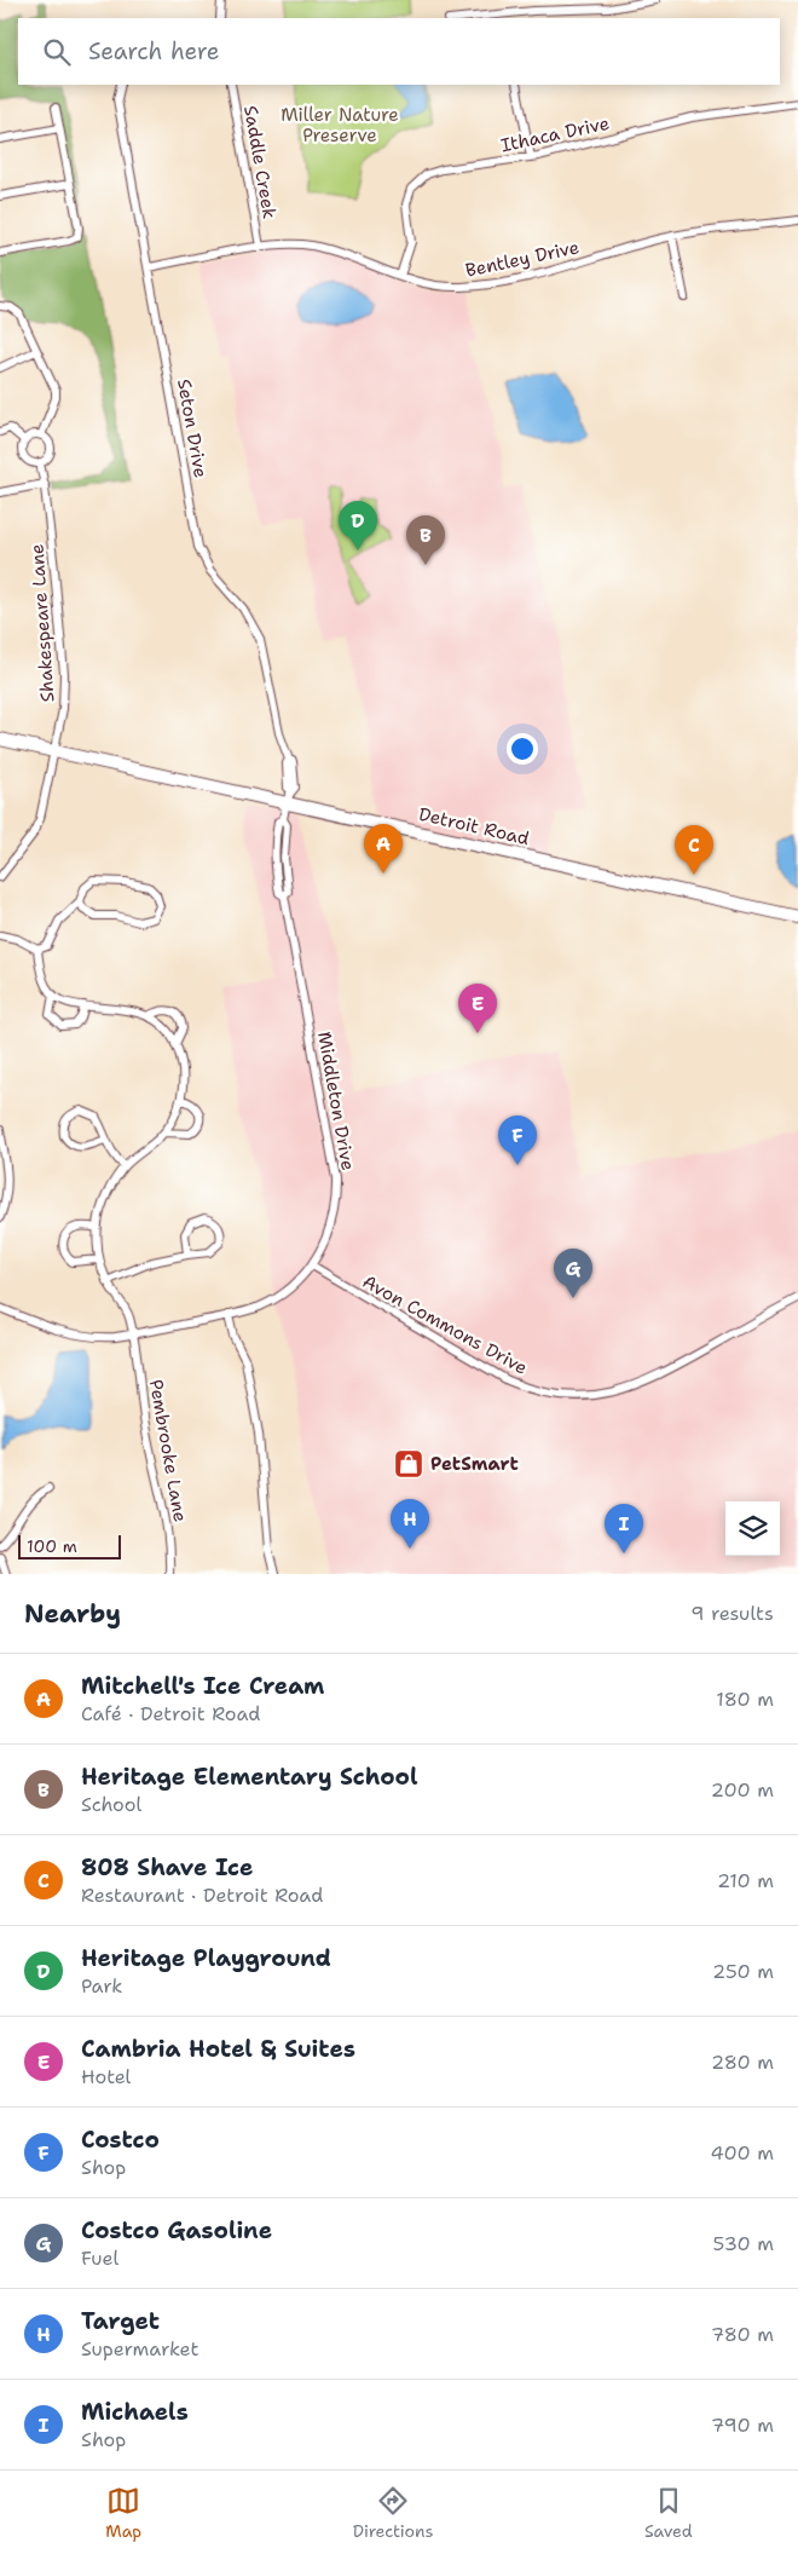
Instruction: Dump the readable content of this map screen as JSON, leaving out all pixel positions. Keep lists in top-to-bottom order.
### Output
{
  "streets": {
    "main road": ["Detroit Road"],
    "street": [
      "Ithaca Drive",
      "Saddle Creek",
      "Bentley Drive",
      "Seton Drive",
      "Shakespeare Lane",
      "Middleton Drive",
      "Avon Commons Drive",
      "Pembrooke Lane"
    ]
  },
  "crossings": [
    ["Ithaca Drive", "Bentley Drive"],
    ["Saddle Creek", "Bentley Drive"],
    ["Bentley Drive", "Seton Drive"],
    ["Seton Drive", "Detroit Road"],
    ["Seton Drive", "Middleton Drive"],
    ["Shakespeare Lane", "Detroit Road"],
    ["Detroit Road", "Middleton Drive"],
    ["Middleton Drive", "Avon Commons Drive"],
    ["Middleton Drive", "Pembrooke Lane"]
  ],
  "parks": ["Miller Nature Preserve"],
  "places": {
    "shop": ["PetSmart"]
  },
  "scale_bar": "100 m",
  "page": {
    "search": "Search here",
    "pins": [
      "D",
      "B",
      "A",
      "C",
      "E",
      "F",
      "G",
      "H",
      "I"
    ],
    "scale": "100 m",
    "heading": ["Nearby", "9 results"],
    "list": [
      {
        "mark": "A",
        "name": "Mitchell's Ice Cream",
        "note": "Café · Detroit Road",
        "value": "180 m"
      },
      {
        "mark": "B",
        "name": "Heritage Elementary School",
        "note": "School",
        "value": "200 m"
      },
      {
        "mark": "C",
        "name": "808 Shave Ice",
        "note": "Restaurant · Detroit Road",
        "value": "210 m"
      },
      {
        "mark": "D",
        "name": "Heritage Playground",
        "note": "Park",
        "value": "250 m"
      },
      {
        "mark": "E",
        "name": "Cambria Hotel & Suites",
        "note": "Hotel",
        "value": "280 m"
      },
      {
        "mark": "F",
        "name": "Costco",
        "note": "Shop",
        "value": "400 m"
      },
      {
        "mark": "G",
        "name": "Costco Gasoline",
        "note": "Fuel",
        "value": "530 m"
      },
      {
        "mark": "H",
        "name": "Target",
        "note": "Supermarket",
        "value": "780 m"
      },
      {
        "mark": "I",
        "name": "Michaels",
        "note": "Shop",
        "value": "790 m"
      }
    ],
    "nav": ["Map", "Directions", "Saved"]
  }
}
